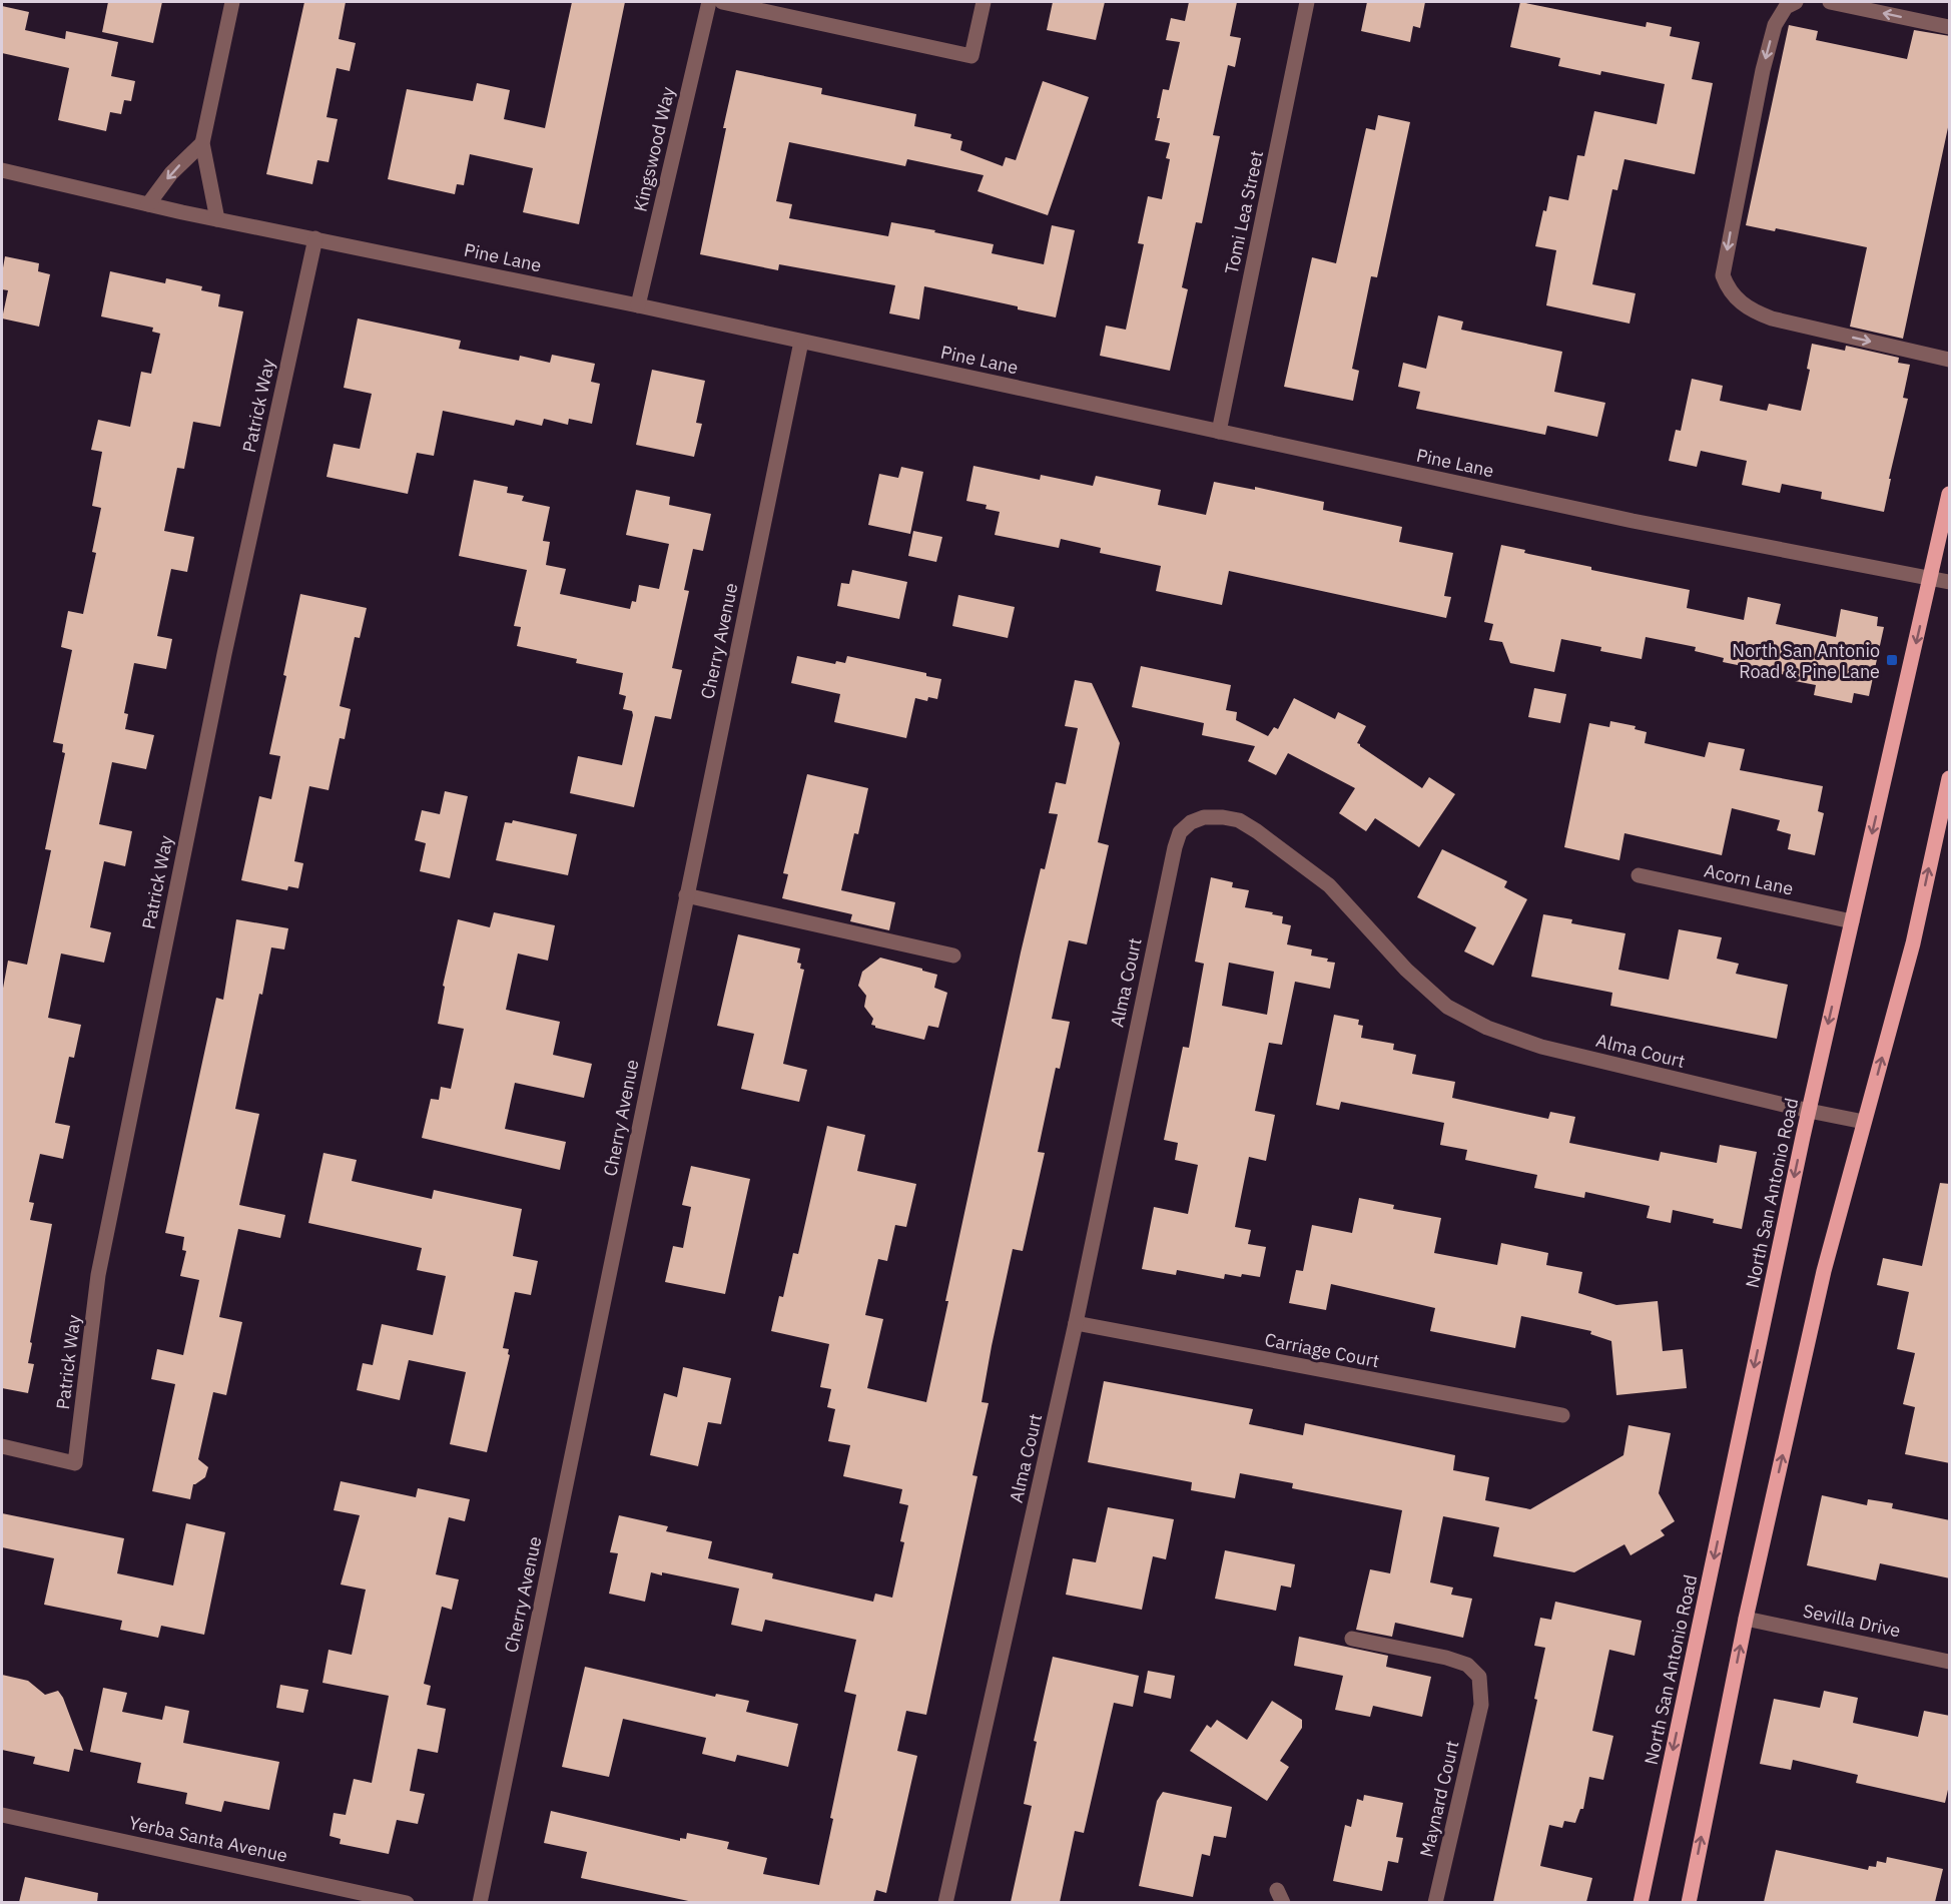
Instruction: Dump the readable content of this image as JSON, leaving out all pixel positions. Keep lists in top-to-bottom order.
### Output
{
  "streets": {
    "main road": ["North San Antonio Road"],
    "street": [
      "Kingswood Way",
      "Tomi Lea Street",
      "Pine Lane",
      "Patrick Way",
      "Cherry Avenue",
      "Acorn Lane",
      "Alma Court",
      "Carriage Court",
      "Sevilla Drive",
      "Maynard Court",
      "Yerba Santa Avenue"
    ]
  },
  "crossings": [
    ["Kingswood Way", "Pine Lane"],
    ["Tomi Lea Street", "Pine Lane"],
    ["Pine Lane", "Patrick Way"],
    ["Pine Lane", "Cherry Avenue"],
    ["Pine Lane", "North San Antonio Road"],
    ["Acorn Lane", "North San Antonio Road"],
    ["Alma Court", "North San Antonio Road"],
    ["Alma Court", "Carriage Court"]
  ],
  "places": {
    "transit": ["North San Antonio Road & Pine Lane"]
  }
}
